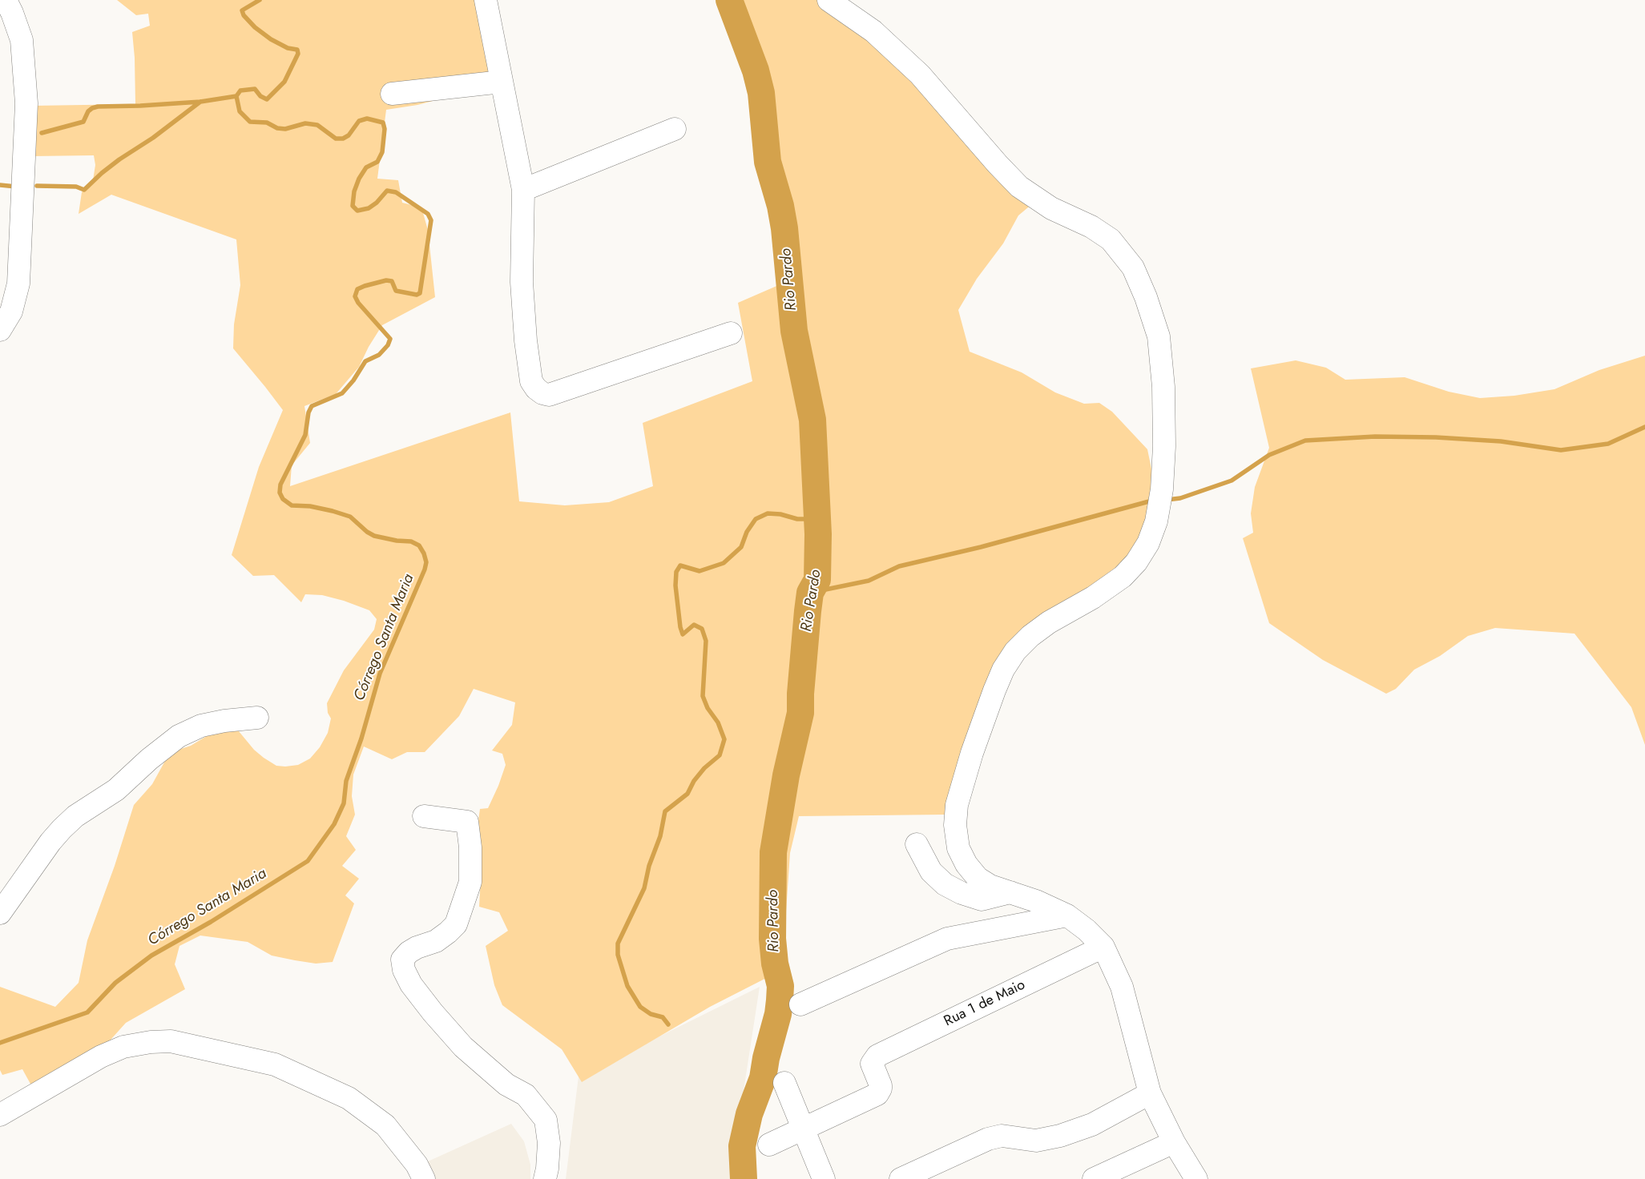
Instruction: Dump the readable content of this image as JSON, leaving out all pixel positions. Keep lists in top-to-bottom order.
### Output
{
  "streets": {
    "street": ["Rua 1 de Maio"]
  },
  "water": ["Rio Pardo", "Córrego Santa Maria"]
}
